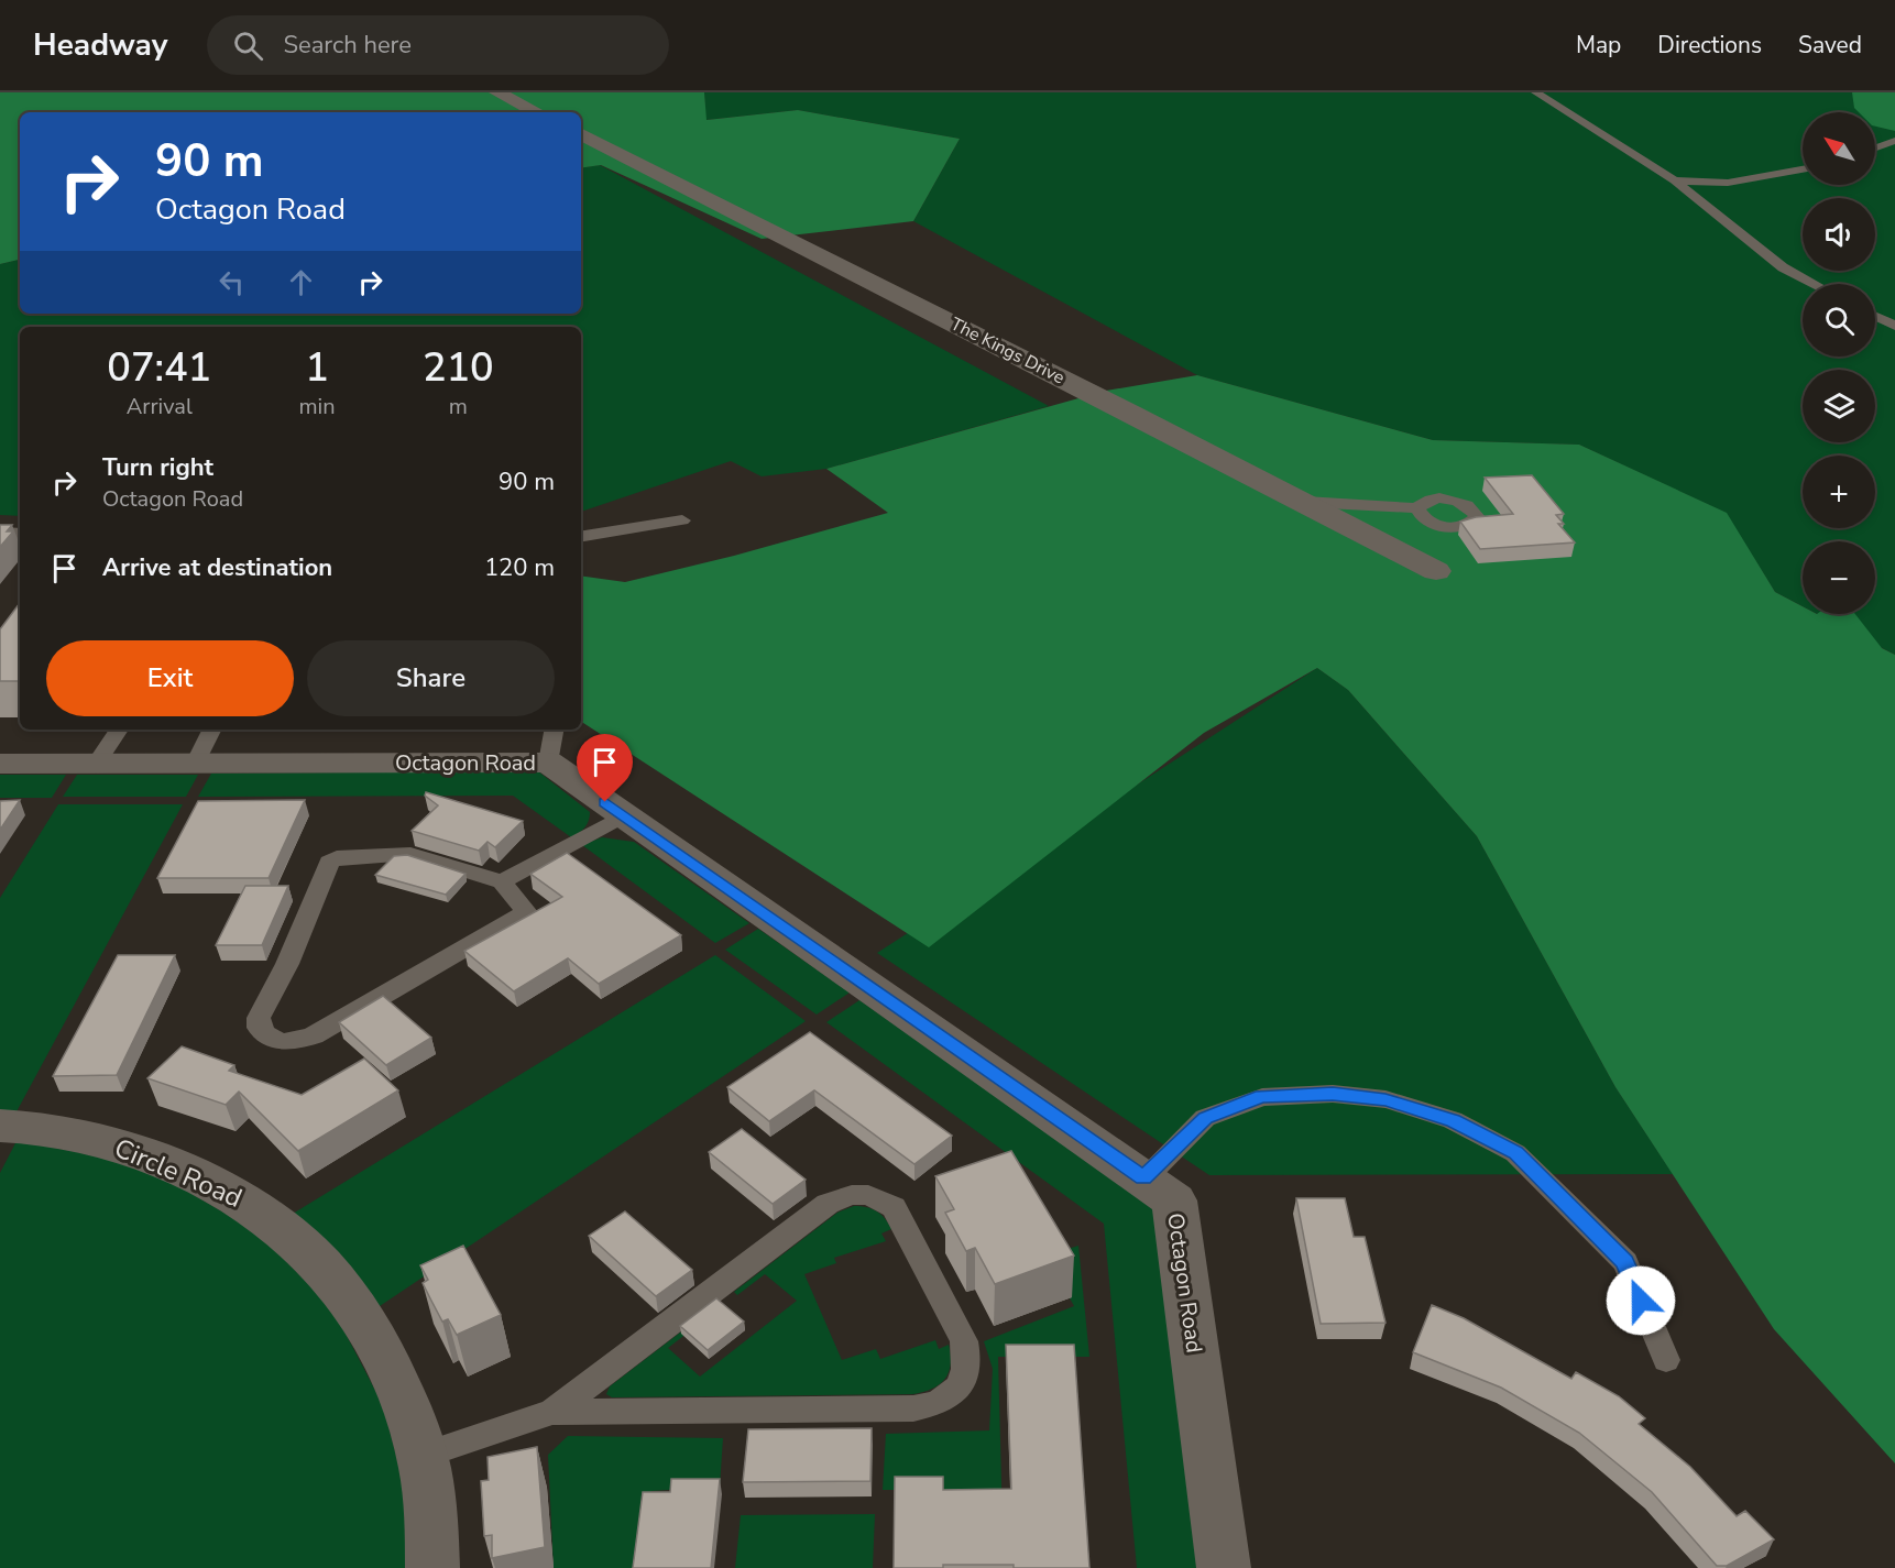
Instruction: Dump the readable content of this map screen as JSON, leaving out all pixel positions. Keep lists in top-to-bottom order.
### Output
{
  "streets": {
    "street": ["The Kings Drive", "Octagon Road", "Circle Road"]
  },
  "north": "top left",
  "page": {
    "header": "Headway",
    "search": "Search here",
    "nav": ["Map", "Directions", "Saved"],
    "map_buttons": ["+", "−"],
    "turn": ["90 m", "Octagon Road"],
    "eta": [
      "07:41",
      "Arrival",
      "1",
      "min",
      "210",
      "m"
    ],
    "list": [
      {
        "name": "Turn right",
        "note": "Octagon Road",
        "value": "90 m"
      },
      {
        "name": "Arrive at destination",
        "value": "120 m"
      }
    ],
    "buttons": ["Exit", "Share"]
  }
}
